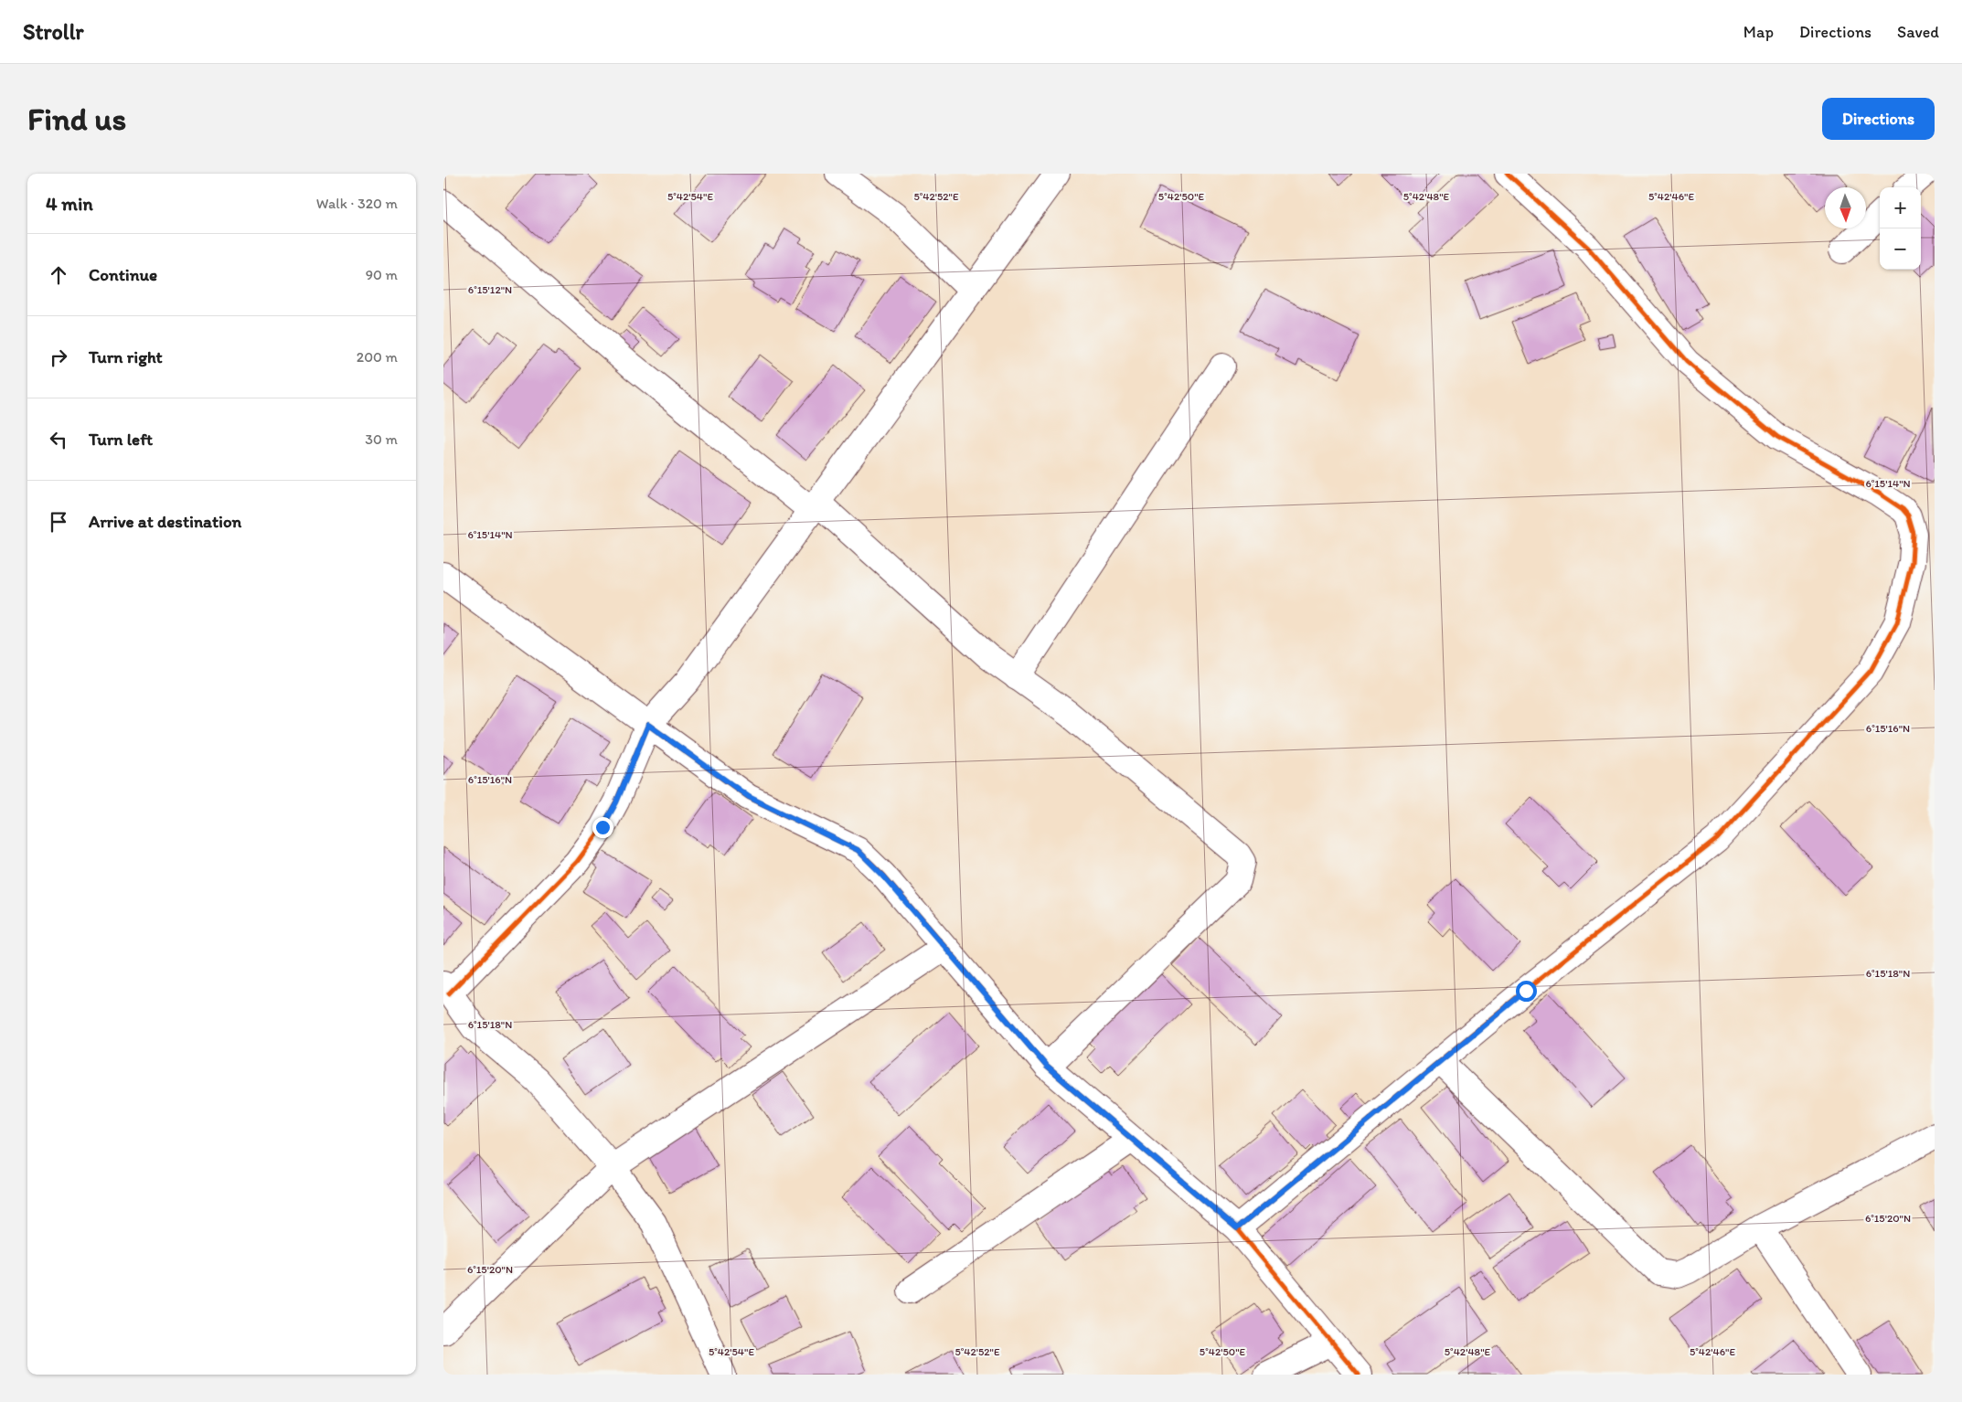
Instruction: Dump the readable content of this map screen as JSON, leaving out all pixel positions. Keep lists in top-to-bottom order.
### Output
{
  "north": "bottom",
  "page": {
    "header": "Strollr",
    "nav": ["Map", "Directions", "Saved"],
    "buttons": "Directions",
    "title": "Find us",
    "heading": ["4 min", "Walk · 320 m"],
    "map_buttons": ["+", "−"],
    "list": [
      ["Continue", "90 m"],
      ["Turn right", "200 m"],
      ["Turn left", "30 m"],
      "Arrive at destination"
    ]
  },
  "coordinates": [
    "5°42'54\"E",
    "5°42'52\"E",
    "5°42'50\"E",
    "5°42'48\"E",
    "5°42'46\"E",
    "6°15'12\"N",
    "6°15'14\"N",
    "6°15'16\"N",
    "6°15'18\"N",
    "6°15'20\"N"
  ]
}
